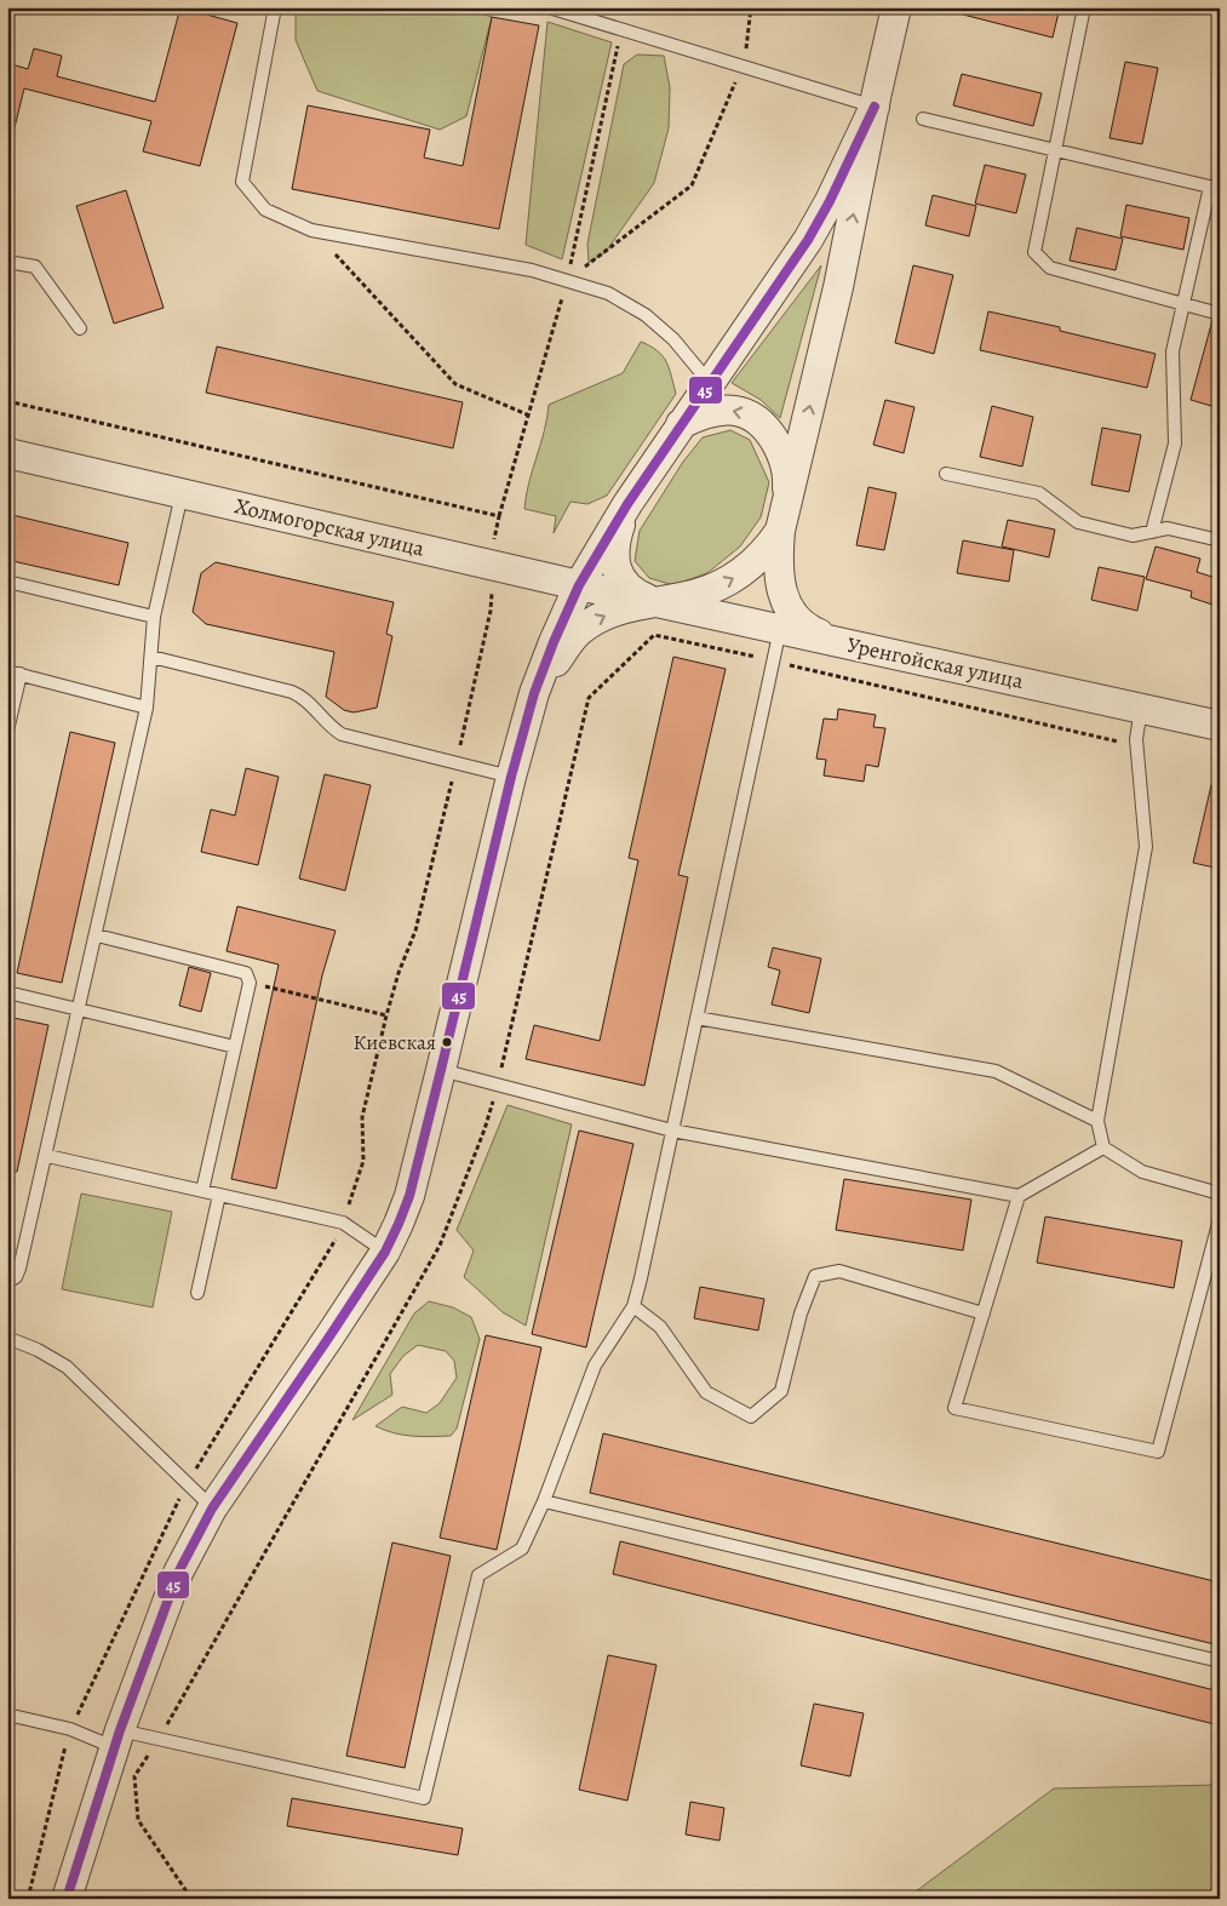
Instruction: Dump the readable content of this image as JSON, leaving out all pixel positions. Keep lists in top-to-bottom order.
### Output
{
  "streets": {
    "street": ["Холмогорская улица", "Уренгойская улица"]
  },
  "crossings": [
    ["Холмогорская улица", "Уренгойская улица"]
  ],
  "places": ["Киевская"],
  "lines": ["transit line 45"]
}
